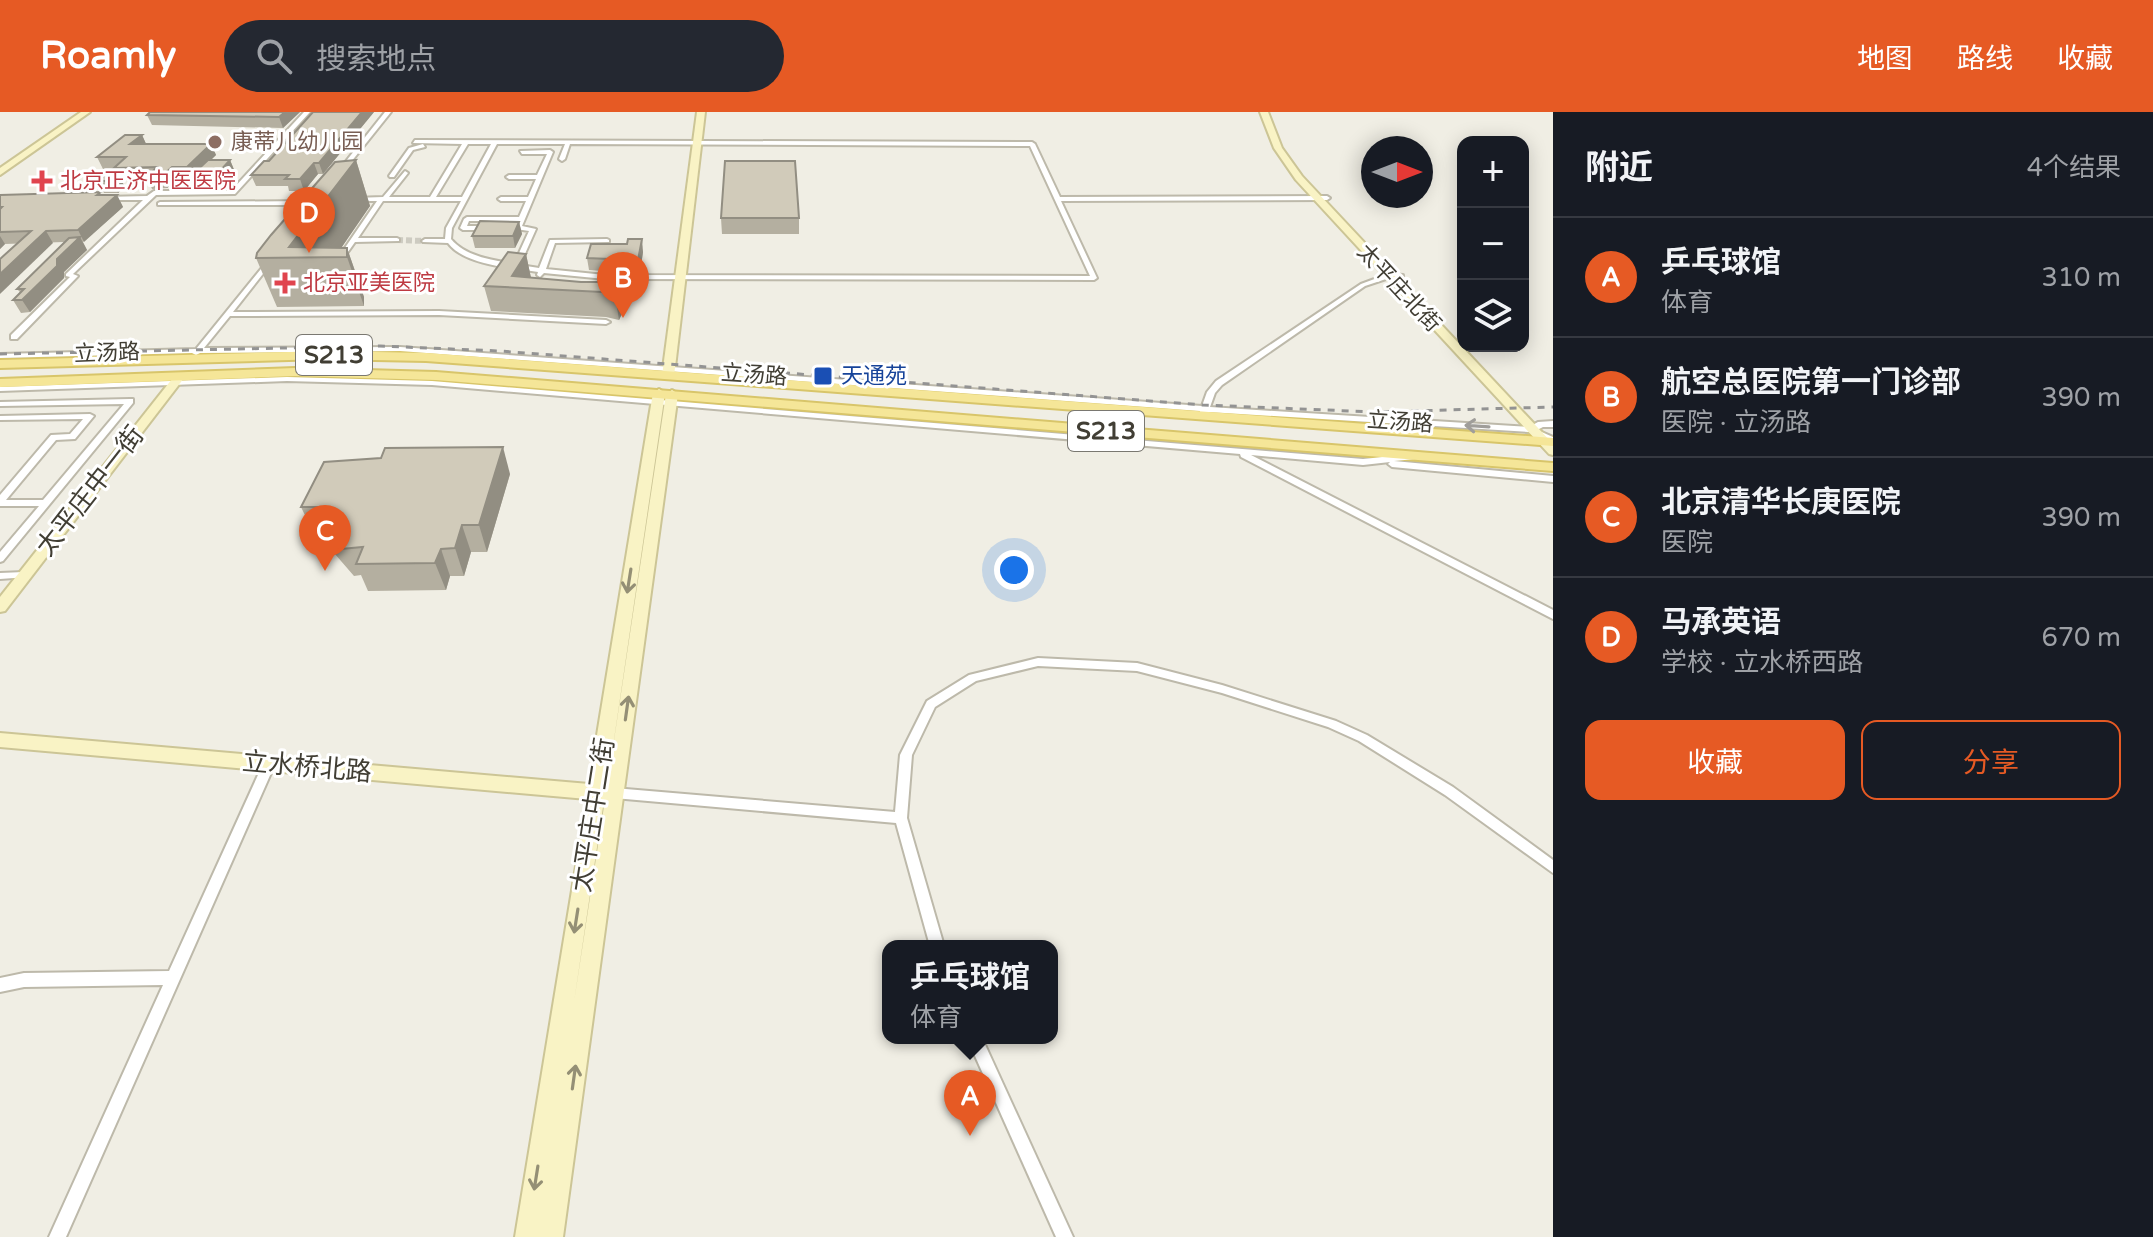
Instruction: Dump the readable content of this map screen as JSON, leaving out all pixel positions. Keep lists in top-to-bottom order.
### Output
{
  "streets": {
    "main road": [
      "太平庄北街",
      "立汤路",
      "S213",
      "太平庄中一街",
      "立水桥北路",
      "太平庄中二街"
    ]
  },
  "crossings": [
    ["太平庄北街", "立汤路"],
    ["立汤路", "太平庄中一街"],
    ["立汤路", "太平庄中二街"],
    ["立水桥北路", "太平庄中二街"]
  ],
  "places": {
    "other": ["康蒂儿幼儿园"],
    "health": ["北京正济中医医院", "北京亚美医院"],
    "transit": ["天通苑"]
  },
  "north": "right",
  "page": {
    "header": "Roamly",
    "search": "搜索地点",
    "nav": ["地图", "路线", "收藏"],
    "heading": ["附近", "4个结果"],
    "map_buttons": ["+", "−"],
    "pins": [
      "D",
      "B",
      "C",
      "A"
    ],
    "list": [
      {
        "mark": "A",
        "name": "乒乓球馆",
        "note": "体育",
        "value": "310 m"
      },
      {
        "mark": "B",
        "name": "航空总医院第一门诊部",
        "note": "医院 · 立汤路",
        "value": "390 m"
      },
      {
        "mark": "C",
        "name": "北京清华长庚医院",
        "note": "医院",
        "value": "390 m"
      },
      {
        "mark": "D",
        "name": "马承英语",
        "note": "学校 · 立水桥西路",
        "value": "670 m"
      }
    ],
    "buttons": ["收藏", "分享"],
    "popup": ["乒乓球馆", "体育"]
  }
}
